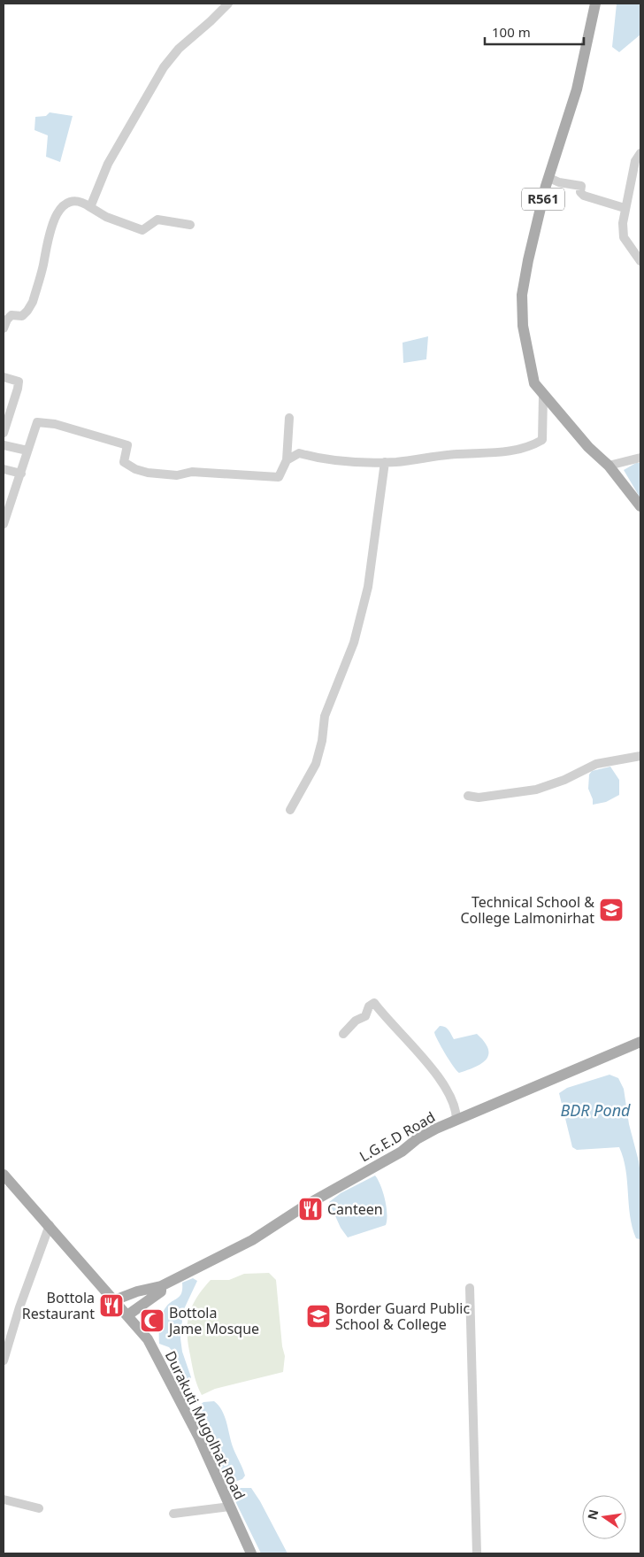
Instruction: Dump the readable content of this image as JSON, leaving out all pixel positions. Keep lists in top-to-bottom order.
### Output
{
  "streets": {
    "main road": ["R561", "L.G.E.D Road", "Durakuti Mugolhat Road"]
  },
  "water": ["BDR Pond"],
  "places": {
    "school or university": ["Technical School & College Lalmonirhat", "Border Guard Public School & College"],
    "restaurant": ["Canteen", "Bottola Restaurant"],
    "mosque": ["Bottola Jame Mosque"]
  },
  "scale_bar": "100 m",
  "north": "left"
}
